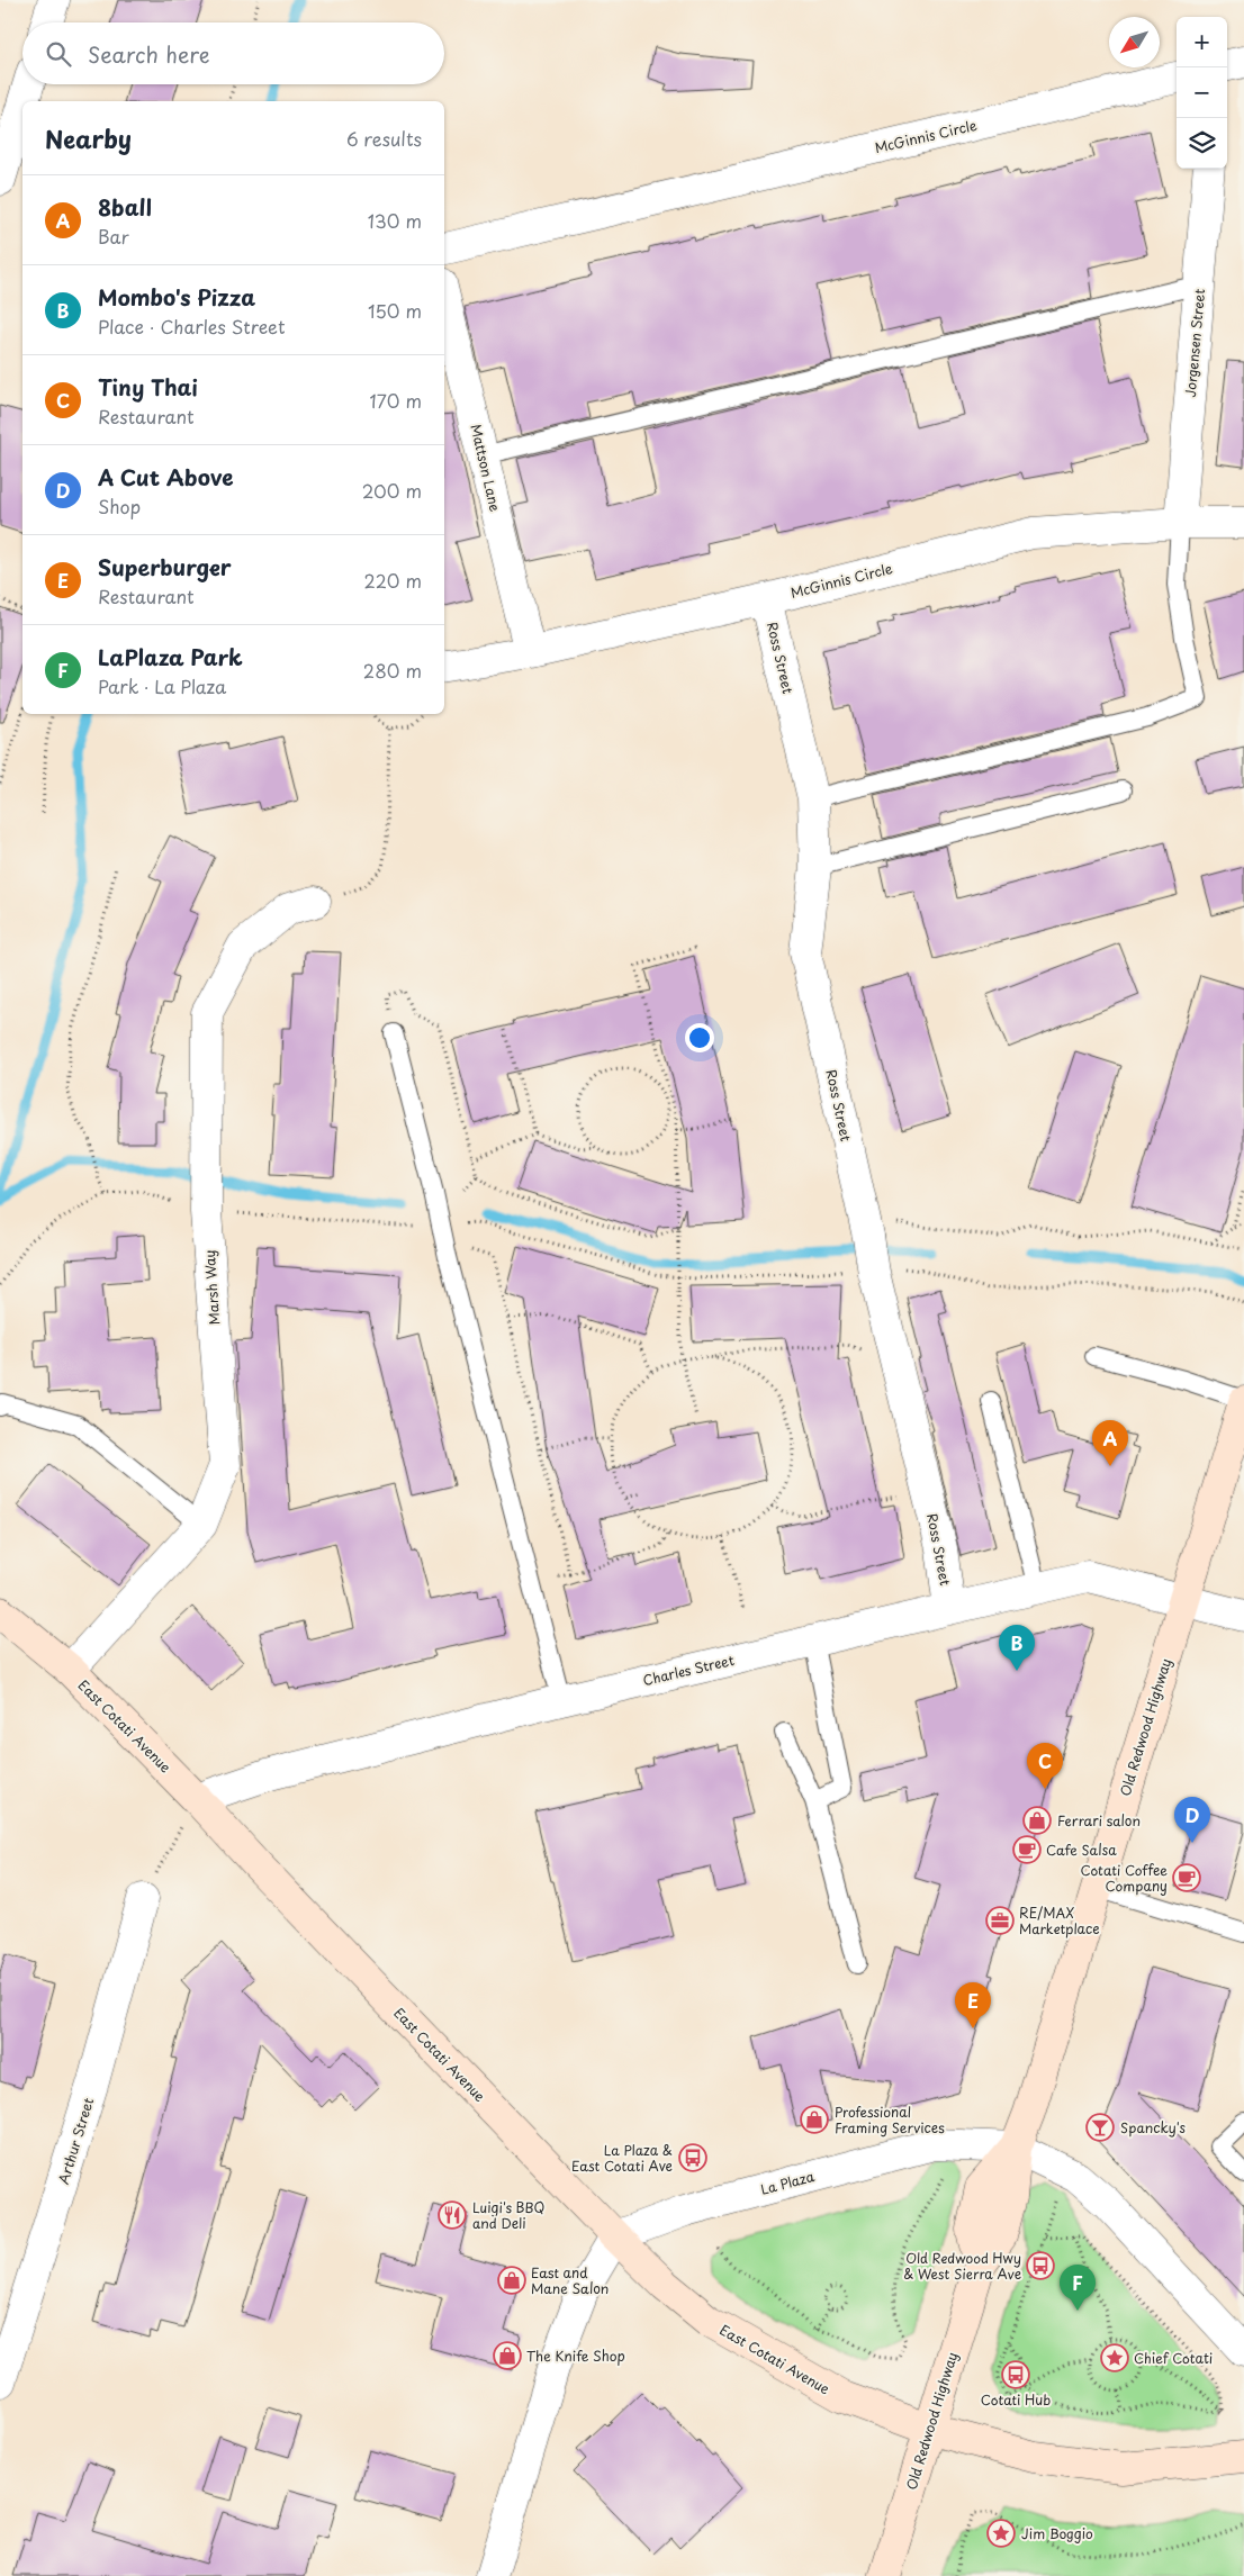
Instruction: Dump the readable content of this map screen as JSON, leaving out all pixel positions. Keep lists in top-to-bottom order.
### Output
{
  "streets": {
    "main road": ["East Cotati Avenue", "Old Redwood Highway"],
    "street": [
      "McGinnis Circle",
      "Jorgensen Street",
      "Mattson Lane",
      "Ross Street",
      "Marsh Way",
      "Charles Street",
      "Arthur Street",
      "La Plaza"
    ]
  },
  "crossings": [
    ["McGinnis Circle", "Jorgensen Street"],
    ["McGinnis Circle", "Mattson Lane"],
    ["McGinnis Circle", "Ross Street"],
    ["Ross Street", "Charles Street"],
    ["Marsh Way", "East Cotati Avenue"],
    ["Charles Street", "East Cotati Avenue"],
    ["Charles Street", "Old Redwood Highway"],
    ["East Cotati Avenue", "Old Redwood Highway"],
    ["East Cotati Avenue", "La Plaza"],
    ["Old Redwood Highway", "La Plaza"]
  ],
  "places": {
    "shop": [
      "Ferrari salon",
      "Professional Framing Services",
      "East and Mane Salon",
      "The Knife Shop"
    ],
    "cafe": ["Cafe Salsa", "Cotati Coffee Company"],
    "office": ["RE/MAX Marketplace"],
    "bar": ["Spancky's"],
    "bus stop": ["La Plaza & East Cotati Ave", "Old Redwood Hwy & West Sierra Ave", "Cotati Hub"],
    "restaurant": ["Luigi's BBQ and Deli"],
    "place": ["Chief Cotati", "Jim Boggio"]
  },
  "north": "bottom left",
  "page": {
    "map_buttons": ["+", "−"],
    "search": "Search here",
    "heading": ["Nearby", "6 results"],
    "list": [
      {
        "mark": "A",
        "name": "8ball",
        "note": "Bar",
        "value": "130 m"
      },
      {
        "mark": "B",
        "name": "Mombo's Pizza",
        "note": "Place · Charles Street",
        "value": "150 m"
      },
      {
        "mark": "C",
        "name": "Tiny Thai",
        "note": "Restaurant",
        "value": "170 m"
      },
      {
        "mark": "D",
        "name": "A Cut Above",
        "note": "Shop",
        "value": "200 m"
      },
      {
        "mark": "E",
        "name": "Superburger",
        "note": "Restaurant",
        "value": "220 m"
      },
      {
        "mark": "F",
        "name": "LaPlaza Park",
        "note": "Park · La Plaza",
        "value": "280 m"
      }
    ],
    "pins": [
      "A",
      "B",
      "C",
      "D",
      "E",
      "F"
    ]
  }
}
